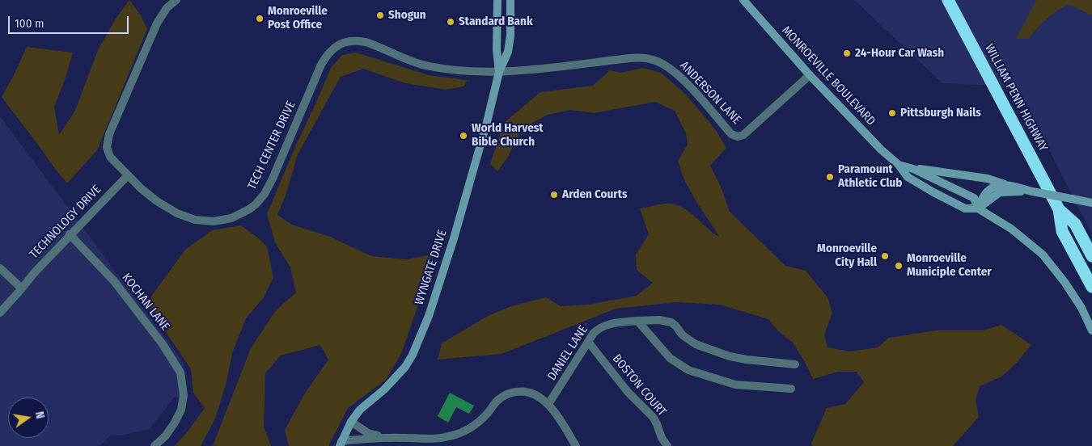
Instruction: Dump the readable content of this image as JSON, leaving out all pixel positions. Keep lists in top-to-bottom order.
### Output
{
  "streets": {
    "highway": ["WILLIAM PENN HIGHWAY"],
    "main road": ["MONROEVILLE BOULEVARD", "WYNGATE DRIVE"],
    "street": [
      "ANDERSON LANE",
      "TECH CENTER DRIVE",
      "TECHNOLOGY DRIVE",
      "KOCHAN LANE",
      "DANIEL LANE",
      "BOSTON COURT"
    ]
  },
  "crossings": [
    ["MONROEVILLE BOULEVARD", "ANDERSON LANE"],
    ["ANDERSON LANE", "TECH CENTER DRIVE"],
    ["ANDERSON LANE", "WYNGATE DRIVE"],
    ["TECH CENTER DRIVE", "TECHNOLOGY DRIVE"],
    ["TECH CENTER DRIVE", "WYNGATE DRIVE"],
    ["TECHNOLOGY DRIVE", "KOCHAN LANE"],
    ["DANIEL LANE", "BOSTON COURT"]
  ],
  "places": [
    "Shogun",
    "Monroeville Post Office",
    "Standard Bank",
    "24-Hour Car Wash",
    "Pittsburgh Nails",
    "World Harvest Bible Church",
    "Paramount Athletic Club",
    "Arden Courts",
    "Monroeville City Hall",
    "Monroeville Municiple Center"
  ],
  "scale_bar": "100 m",
  "north": "right"
}
